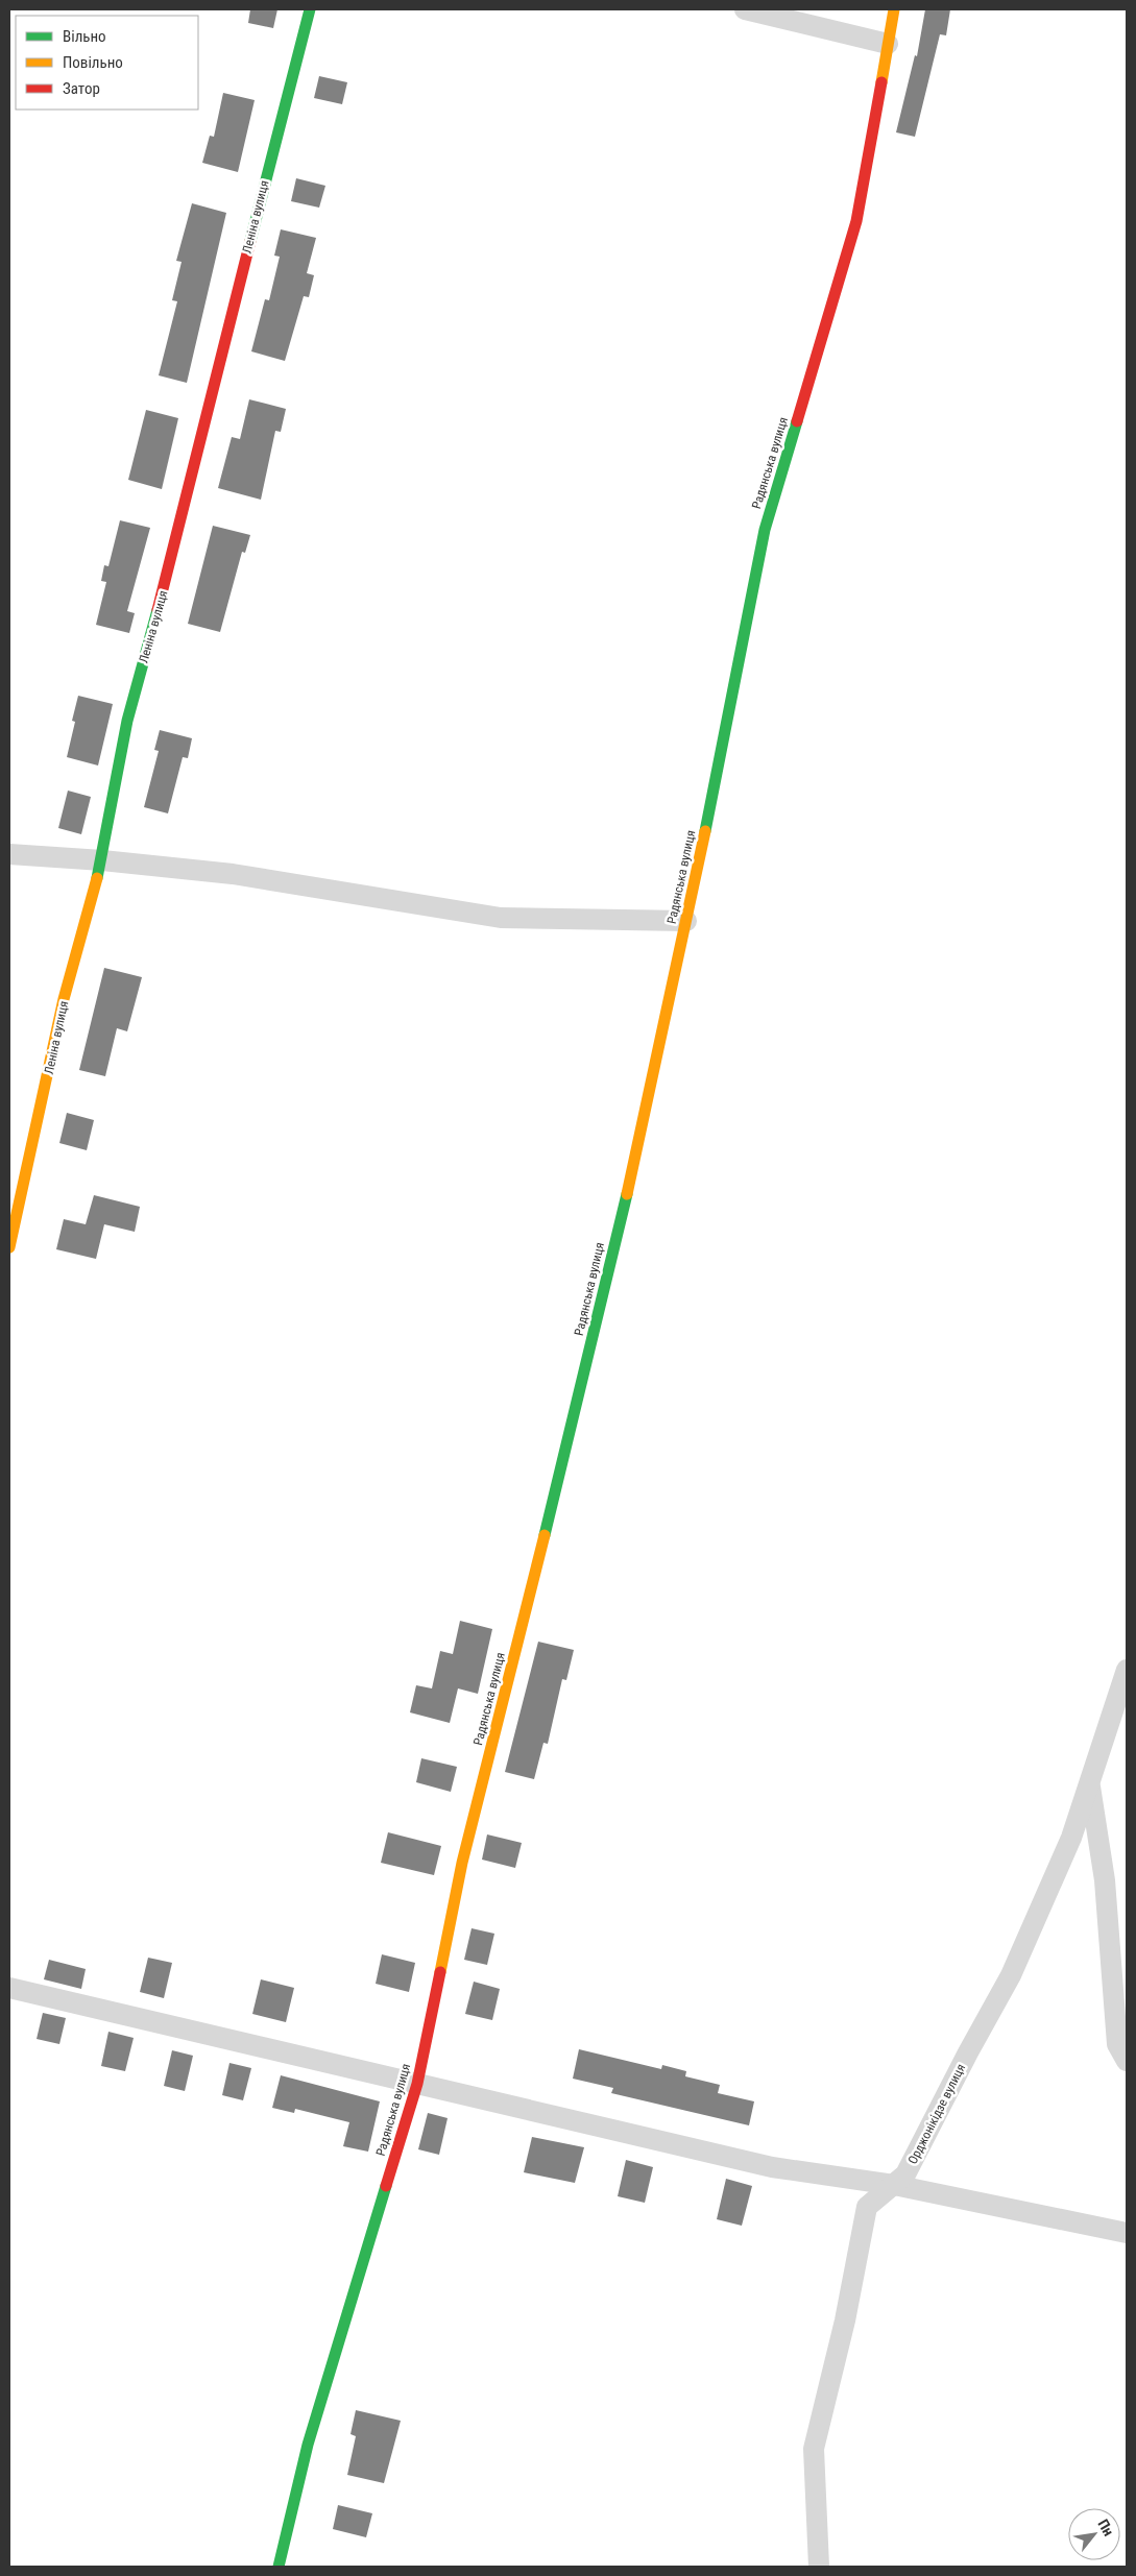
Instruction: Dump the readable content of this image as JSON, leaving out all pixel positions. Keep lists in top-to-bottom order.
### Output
{
  "streets": {
    "street": ["Леніна вулиця", "Радянська вулиця", "Орджонікідзе вулиця"]
  },
  "legend": ["Вільно", "Повільно", "Затор"],
  "north": "top right"
}
